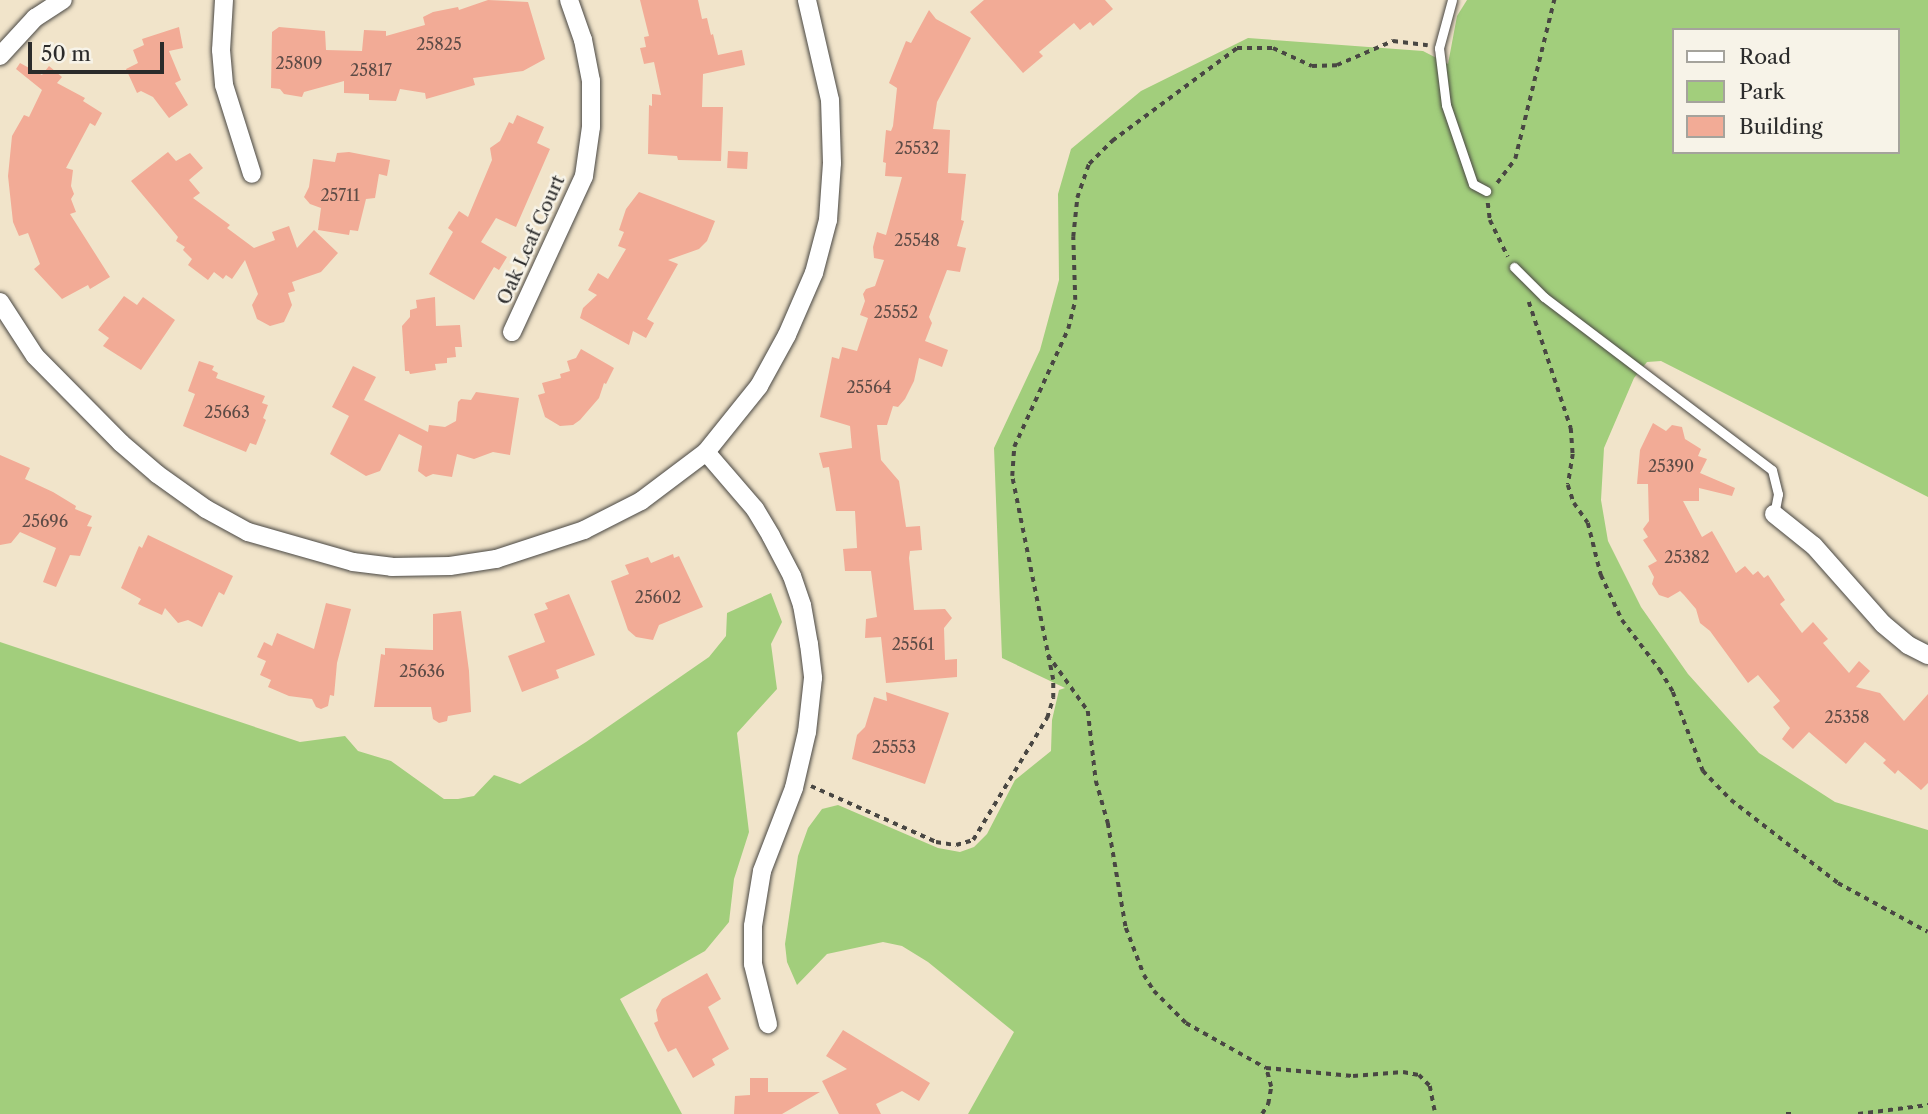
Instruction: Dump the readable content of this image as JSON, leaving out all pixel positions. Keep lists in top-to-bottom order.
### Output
{
  "streets": {
    "street": ["Oak Leaf Court"]
  },
  "house_numbers": [
    "25825",
    "25809",
    "25817",
    "25532",
    "25711",
    "25548",
    "25552",
    "25564",
    "25663",
    "25390",
    "25696",
    "25382",
    "25602",
    "25561",
    "25636",
    "25358",
    "25553"
  ],
  "legend": ["Road", "Park", "Building"],
  "scale_bar": "50 m"
}
